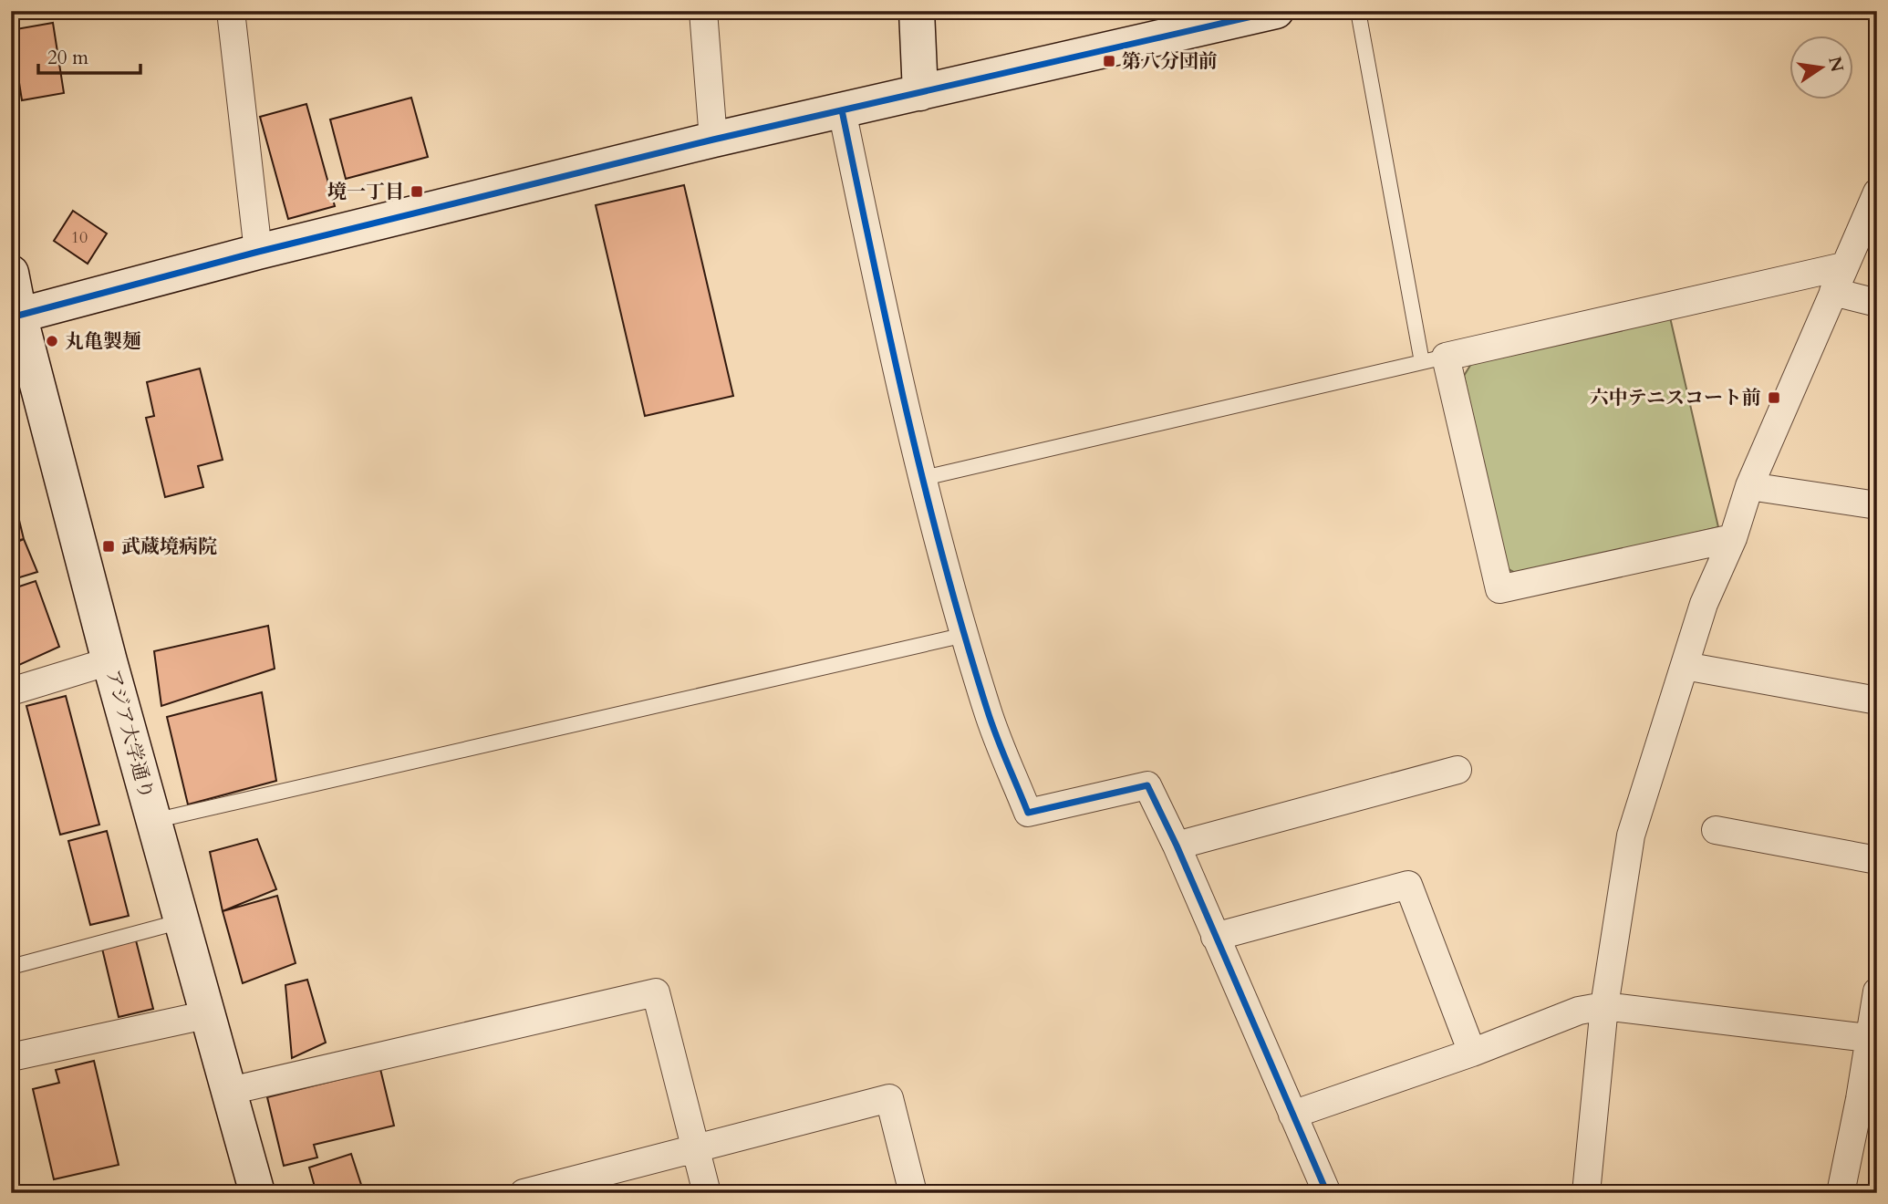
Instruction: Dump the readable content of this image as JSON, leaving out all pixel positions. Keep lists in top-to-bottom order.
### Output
{
  "streets": {
    "street": ["アジア大学通り"]
  },
  "places": {
    "transit": [
      "第八分団前",
      "境一丁目",
      "六中テニスコート前",
      "武蔵境病院"
    ],
    "other": ["丸亀製麺"]
  },
  "house_numbers": ["10"],
  "scale_bar": "20 m",
  "north": "right"
}
